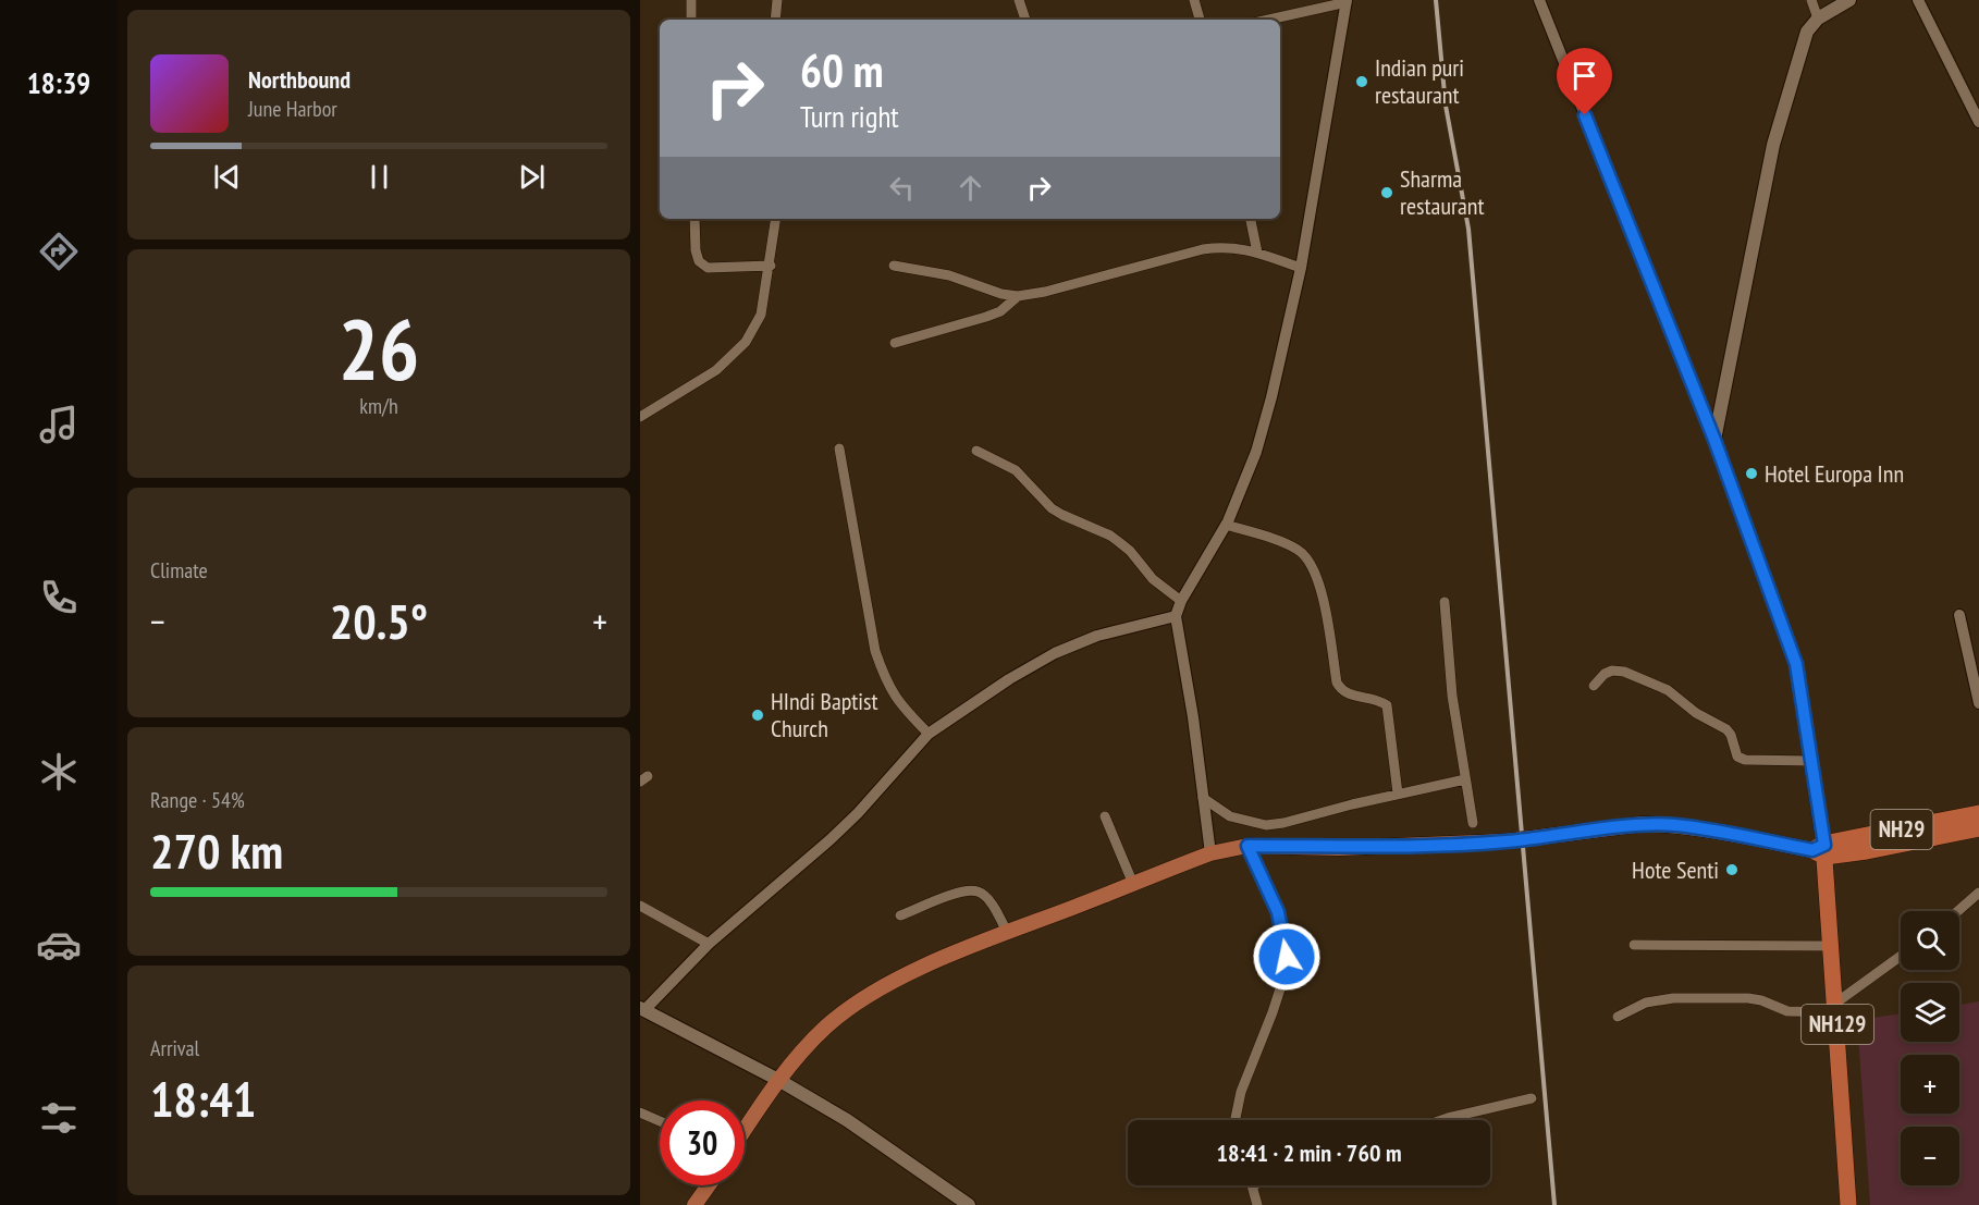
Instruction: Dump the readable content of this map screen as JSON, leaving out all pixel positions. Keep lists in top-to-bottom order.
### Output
{
  "streets": {
    "highway": ["NH29", "NH129"]
  },
  "crossings": [
    ["NH29", "NH129"]
  ],
  "places": [
    "Indian puri restaurant",
    "Sharma restaurant",
    "Hotel Europa Inn",
    "HIndi Baptist Church",
    "Hote Senti"
  ],
  "page": {
    "tabs": "18:39",
    "turn": ["60 m", "Turn right"],
    "song": ["Northbound", "June Harbor"],
    "tile": [
      ["26", "km/h"],
      "Climate",
      ["Range · 54%", "270 km"],
      ["Arrival", "18:41"]
    ],
    "heat": ["−", "20.5°", "+"],
    "map_buttons": ["+", "−"],
    "limit": "30",
    "trip": "18:41 · 2 min · 760 m"
  }
}
